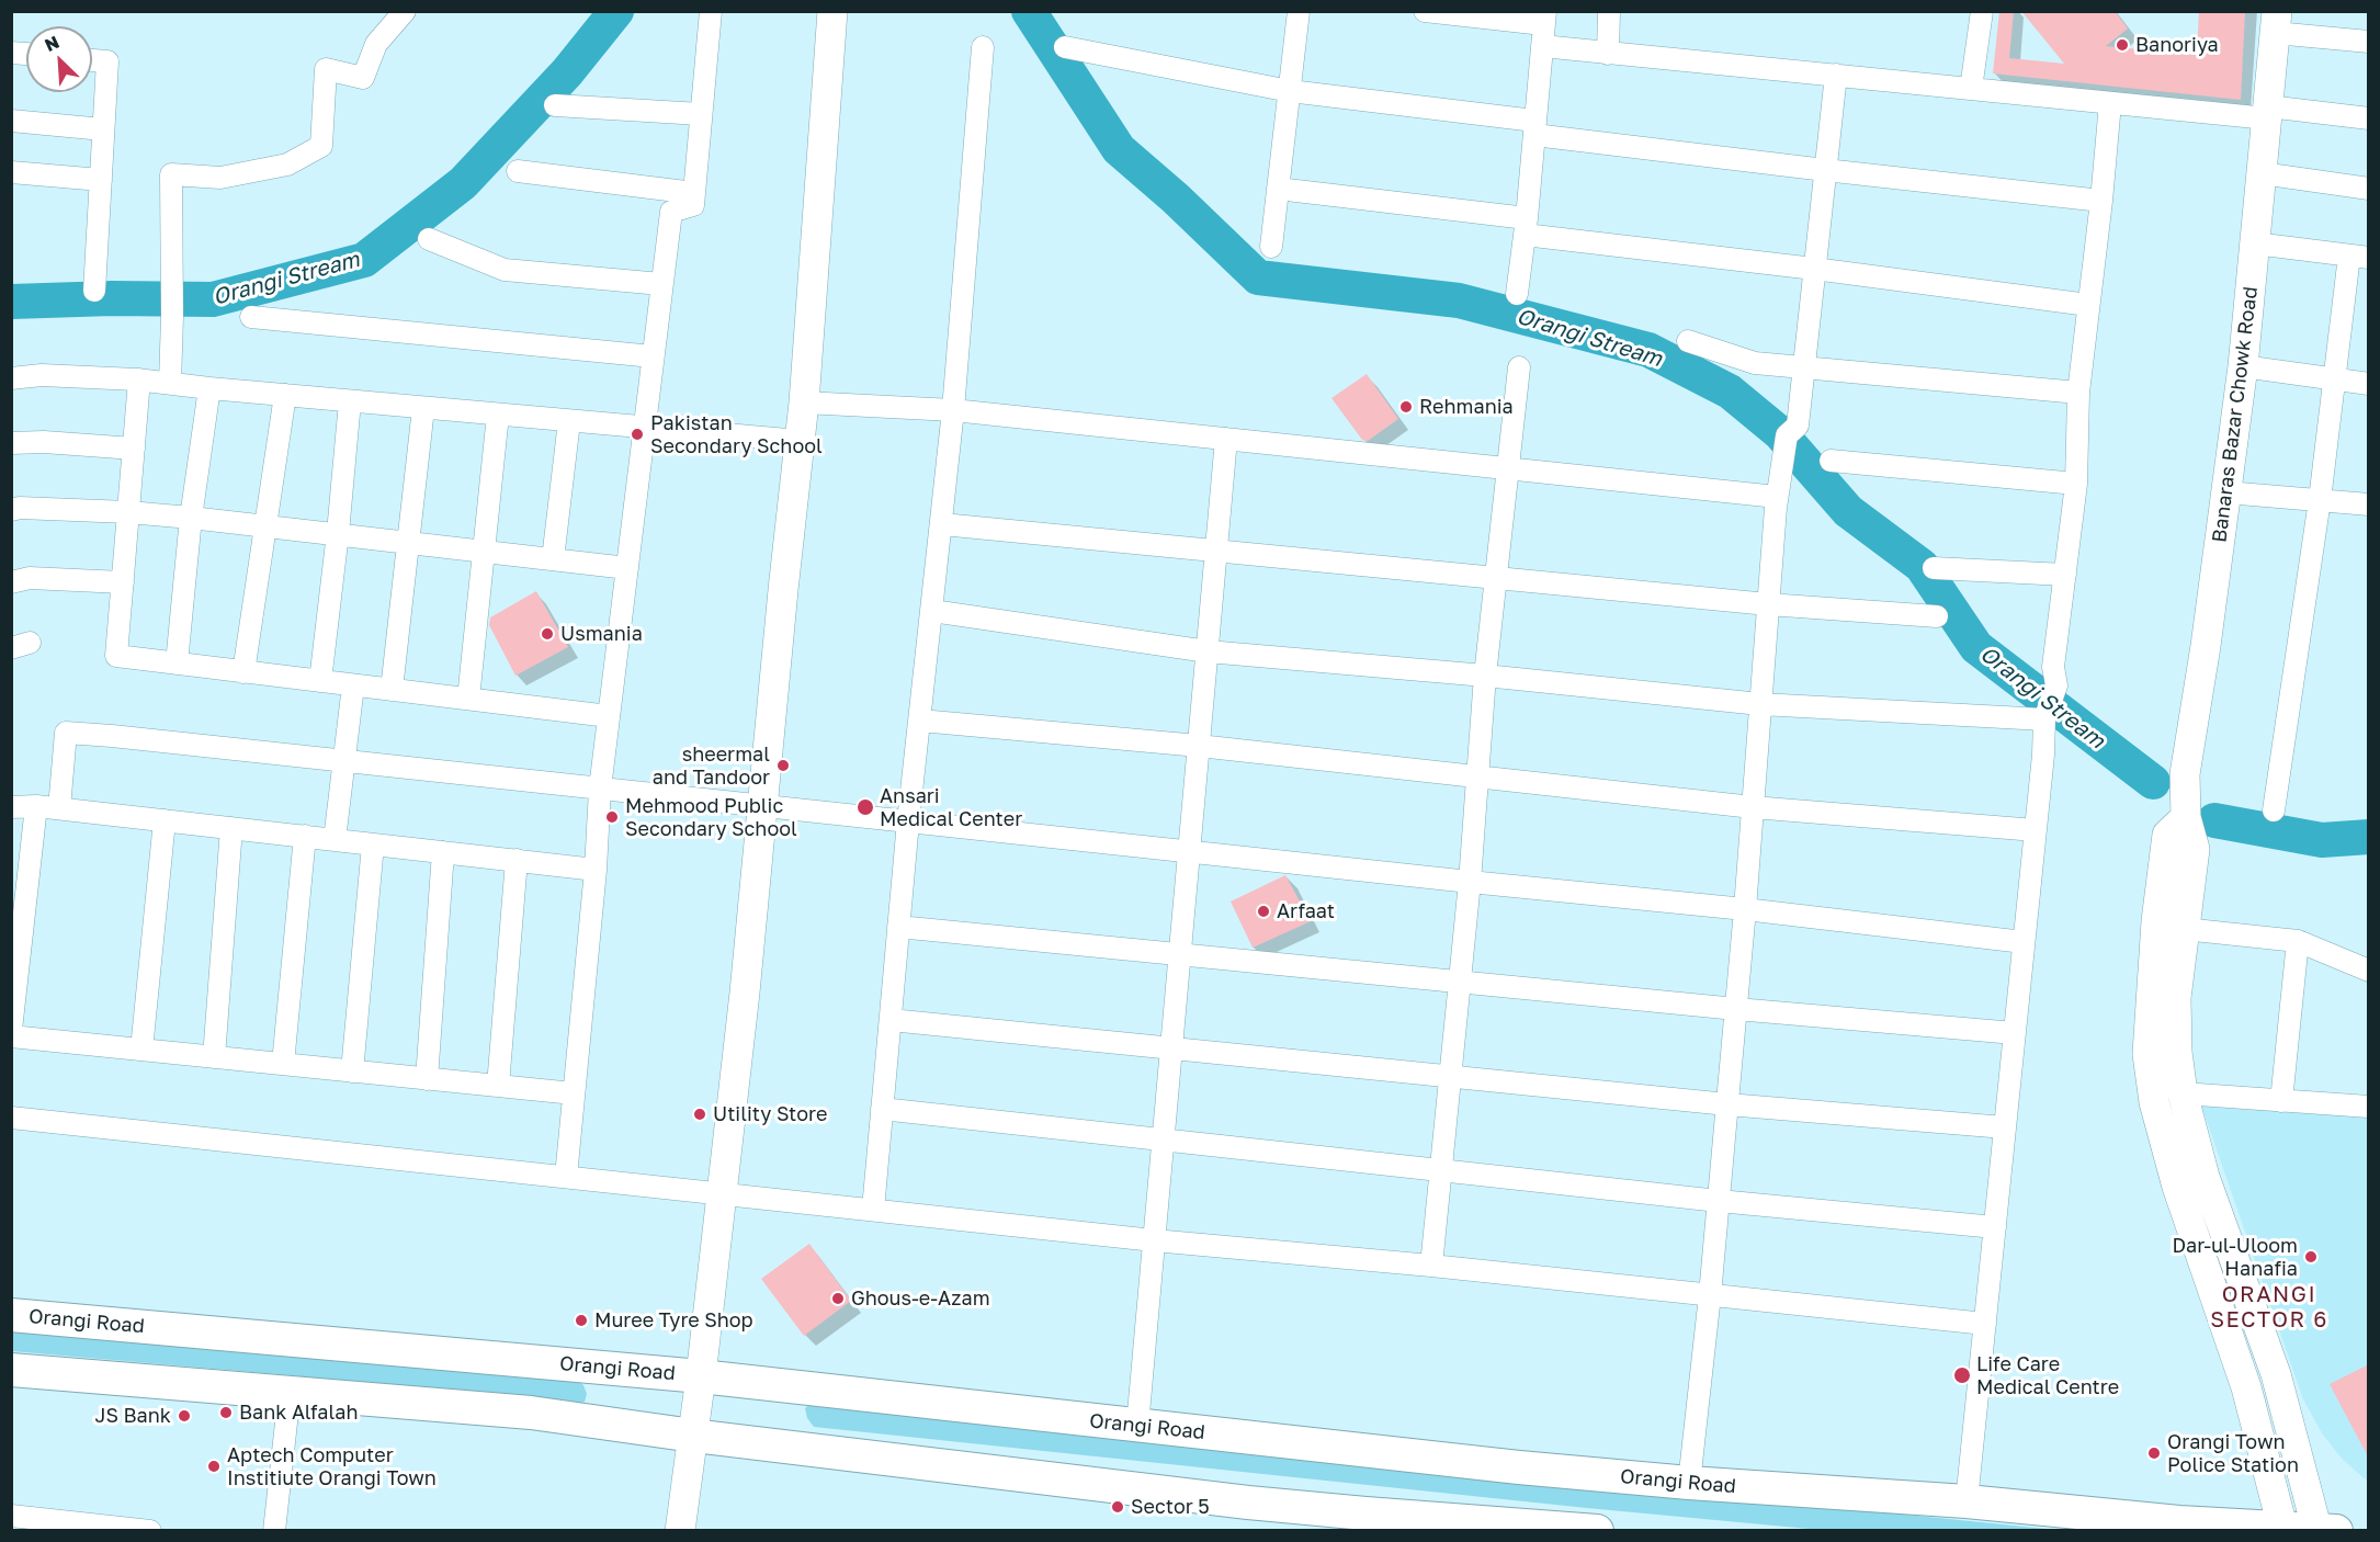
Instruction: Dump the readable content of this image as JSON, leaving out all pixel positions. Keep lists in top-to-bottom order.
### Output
{
  "streets": {
    "main road": ["Banaras Bazar Chowk Road", "Orangi Road"]
  },
  "crossings": [
    ["Banaras Bazar Chowk Road", "Orangi Road"]
  ],
  "districts": ["ORANGI SECTOR 6"],
  "water": ["Orangi Stream"],
  "places": [
    "Banoriya",
    "Rehmania",
    "Pakistan Secondary School",
    "Usmania",
    "sheermal and Tandoor",
    "Ansari Medical Center",
    "Mehmood Public Secondary School",
    "Arfaat",
    "Utility Store",
    "Dar-ul-Uloom Hanafia",
    "Ghous-e-Azam",
    "Muree Tyre Shop",
    "Life Care Medical Centre",
    "Bank Alfalah",
    "JS Bank",
    "Orangi Town Police Station",
    "Aptech Computer Institiute Orangi Town",
    "Sector 5"
  ],
  "north": "top left"
}
